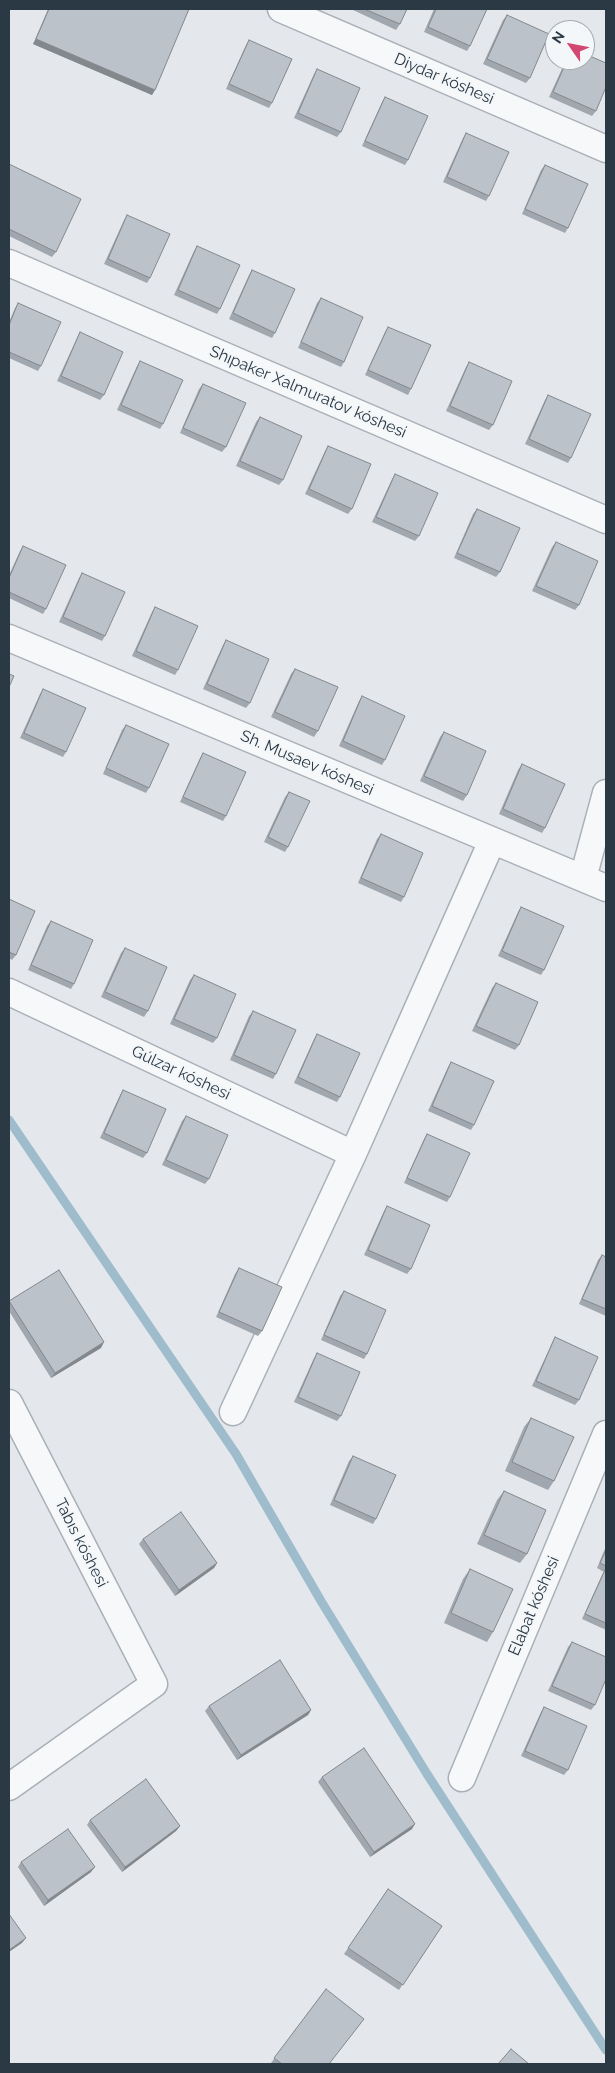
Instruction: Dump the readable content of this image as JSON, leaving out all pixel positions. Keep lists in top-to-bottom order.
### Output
{
  "streets": {
    "street": [
      "Diydar kóshesi",
      "Shıpaker Xalmuratov kóshesi",
      "Sh. Musaev kóshesi",
      "Gúlzar kóshesi",
      "Tabıs kóshesi",
      "Elabat kóshesi"
    ]
  },
  "north": "top left"
}
